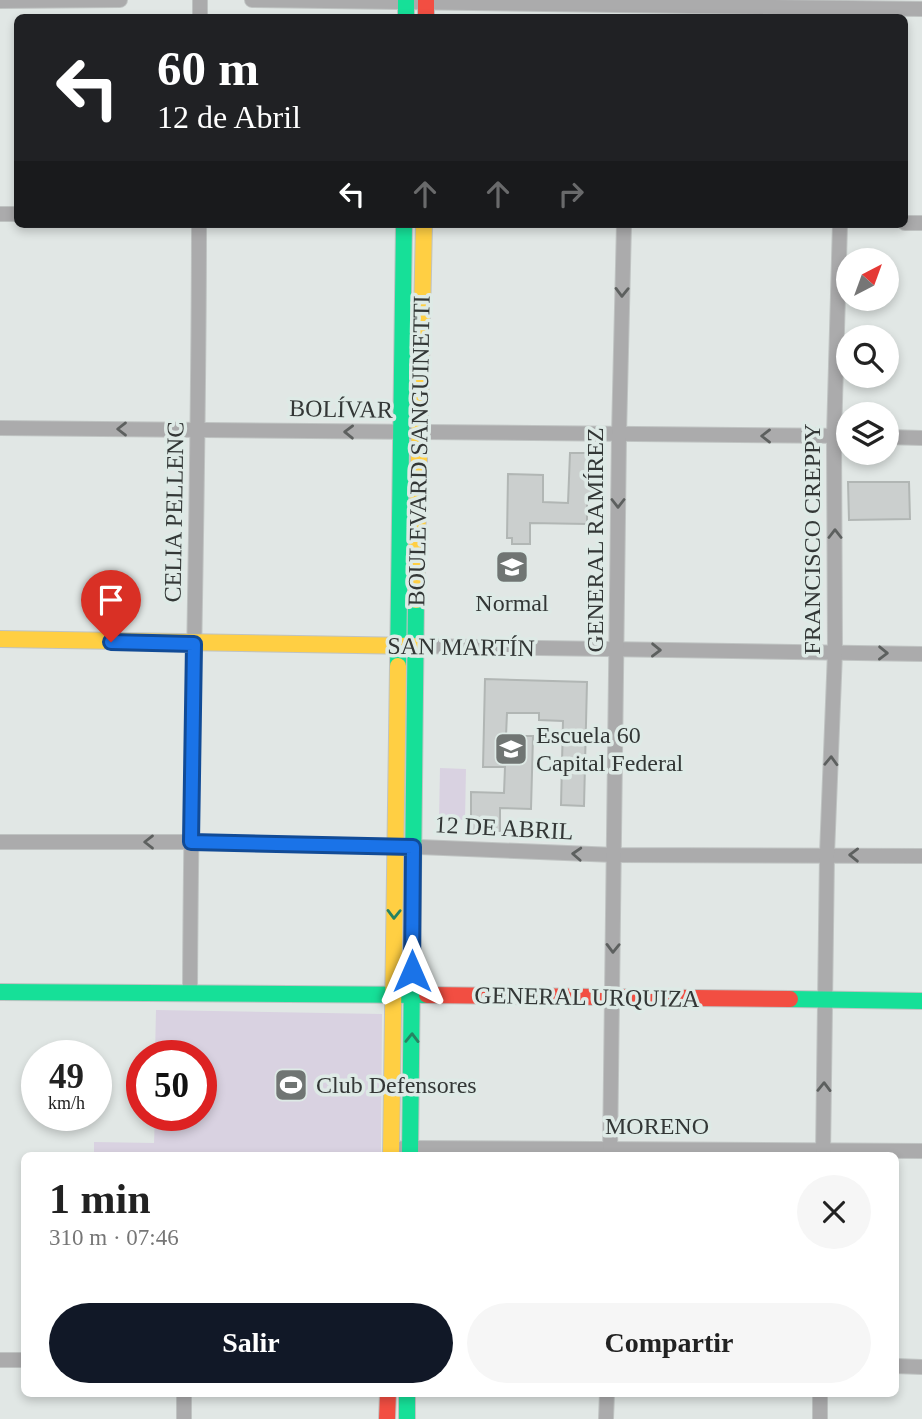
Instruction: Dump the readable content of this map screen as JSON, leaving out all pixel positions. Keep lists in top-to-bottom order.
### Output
{
  "streets": {
    "main road": ["BOULEVARD SANGUINETTI", "SAN MARTÍN", "GENERAL URQUIZA"],
    "street": [
      "BOLÍVAR",
      "CELIA PELLENC",
      "FRANCISCO CREPPY",
      "GENERAL RAMÍREZ",
      "12 DE ABRIL",
      "MORENO"
    ]
  },
  "crossings": [
    ["BOLÍVAR", "BOULEVARD SANGUINETTI"],
    ["BOLÍVAR", "CELIA PELLENC"],
    ["BOLÍVAR", "GENERAL RAMÍREZ"],
    ["BOULEVARD SANGUINETTI", "SAN MARTÍN"],
    ["BOULEVARD SANGUINETTI", "12 DE ABRIL"],
    ["BOULEVARD SANGUINETTI", "GENERAL URQUIZA"],
    ["BOULEVARD SANGUINETTI", "MORENO"],
    ["CELIA PELLENC", "SAN MARTÍN"],
    ["CELIA PELLENC", "12 DE ABRIL"],
    ["CELIA PELLENC", "GENERAL URQUIZA"],
    ["FRANCISCO CREPPY", "SAN MARTÍN"],
    ["FRANCISCO CREPPY", "12 DE ABRIL"],
    ["FRANCISCO CREPPY", "GENERAL URQUIZA"],
    ["GENERAL RAMÍREZ", "SAN MARTÍN"],
    ["GENERAL RAMÍREZ", "12 DE ABRIL"],
    ["GENERAL RAMÍREZ", "GENERAL URQUIZA"],
    ["GENERAL RAMÍREZ", "MORENO"]
  ],
  "one_way": [
    "BOLÍVAR",
    "FRANCISCO CREPPY",
    "GENERAL RAMÍREZ",
    "12 DE ABRIL"
  ],
  "places": {
    "school or university": ["Normal", "Escuela 60 Capital Federal"],
    "sports": ["Club Defensores"]
  },
  "north": "top right",
  "page": {
    "turn": ["60 m", "12 de Abril"],
    "speed": "49 km/h",
    "limit": "50",
    "heading": ["1 min", "310 m · 07:46"],
    "buttons": ["Salir", "Compartir"]
  }
}
